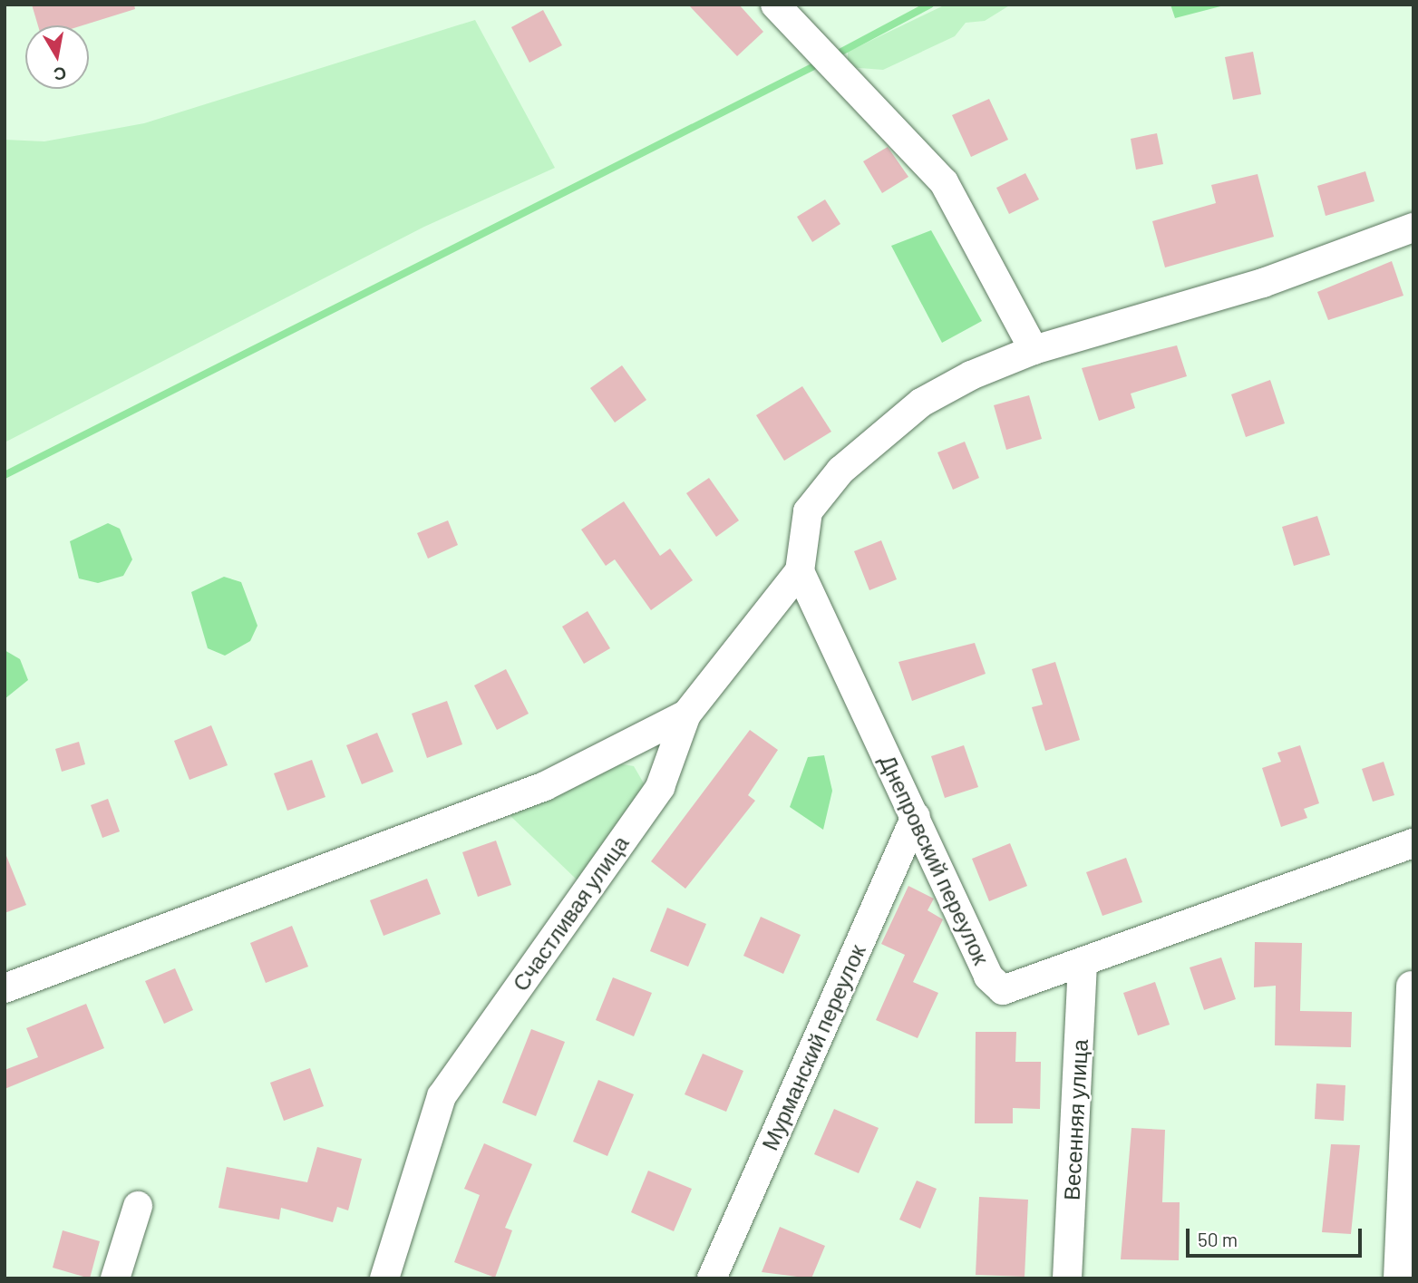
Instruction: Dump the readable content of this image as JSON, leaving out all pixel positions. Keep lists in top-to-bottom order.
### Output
{
  "streets": {
    "street": [
      "Днепровский переулок",
      "Счастливая улица",
      "Мурманский переулок",
      "Весенняя улица"
    ]
  },
  "crossings": [
    ["Днепровский переулок", "Счастливая улица"],
    ["Днепровский переулок", "Мурманский переулок"],
    ["Днепровский переулок", "Весенняя улица"]
  ],
  "scale_bar": "50 m",
  "north": "bottom"
}
